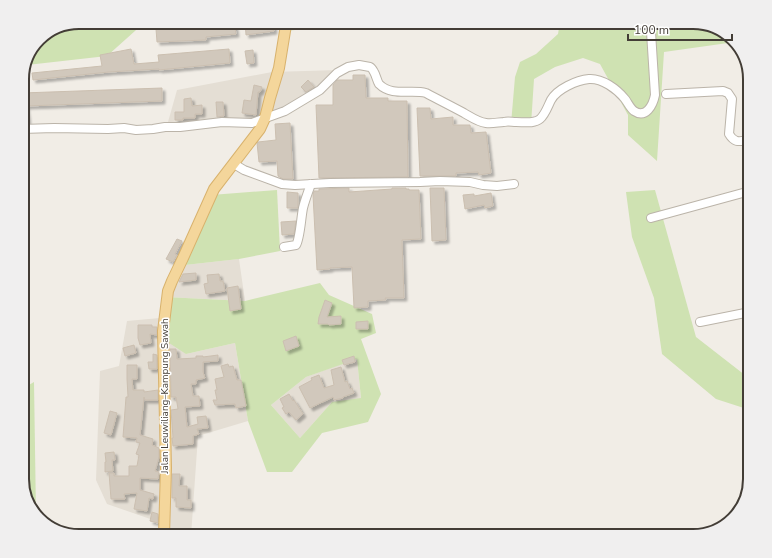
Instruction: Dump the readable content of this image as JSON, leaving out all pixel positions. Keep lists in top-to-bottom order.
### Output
{
  "streets": {
    "main road": ["Jalan Leuwiliang–Kampung Sawah"]
  },
  "scale_bar": "100 m"
}
